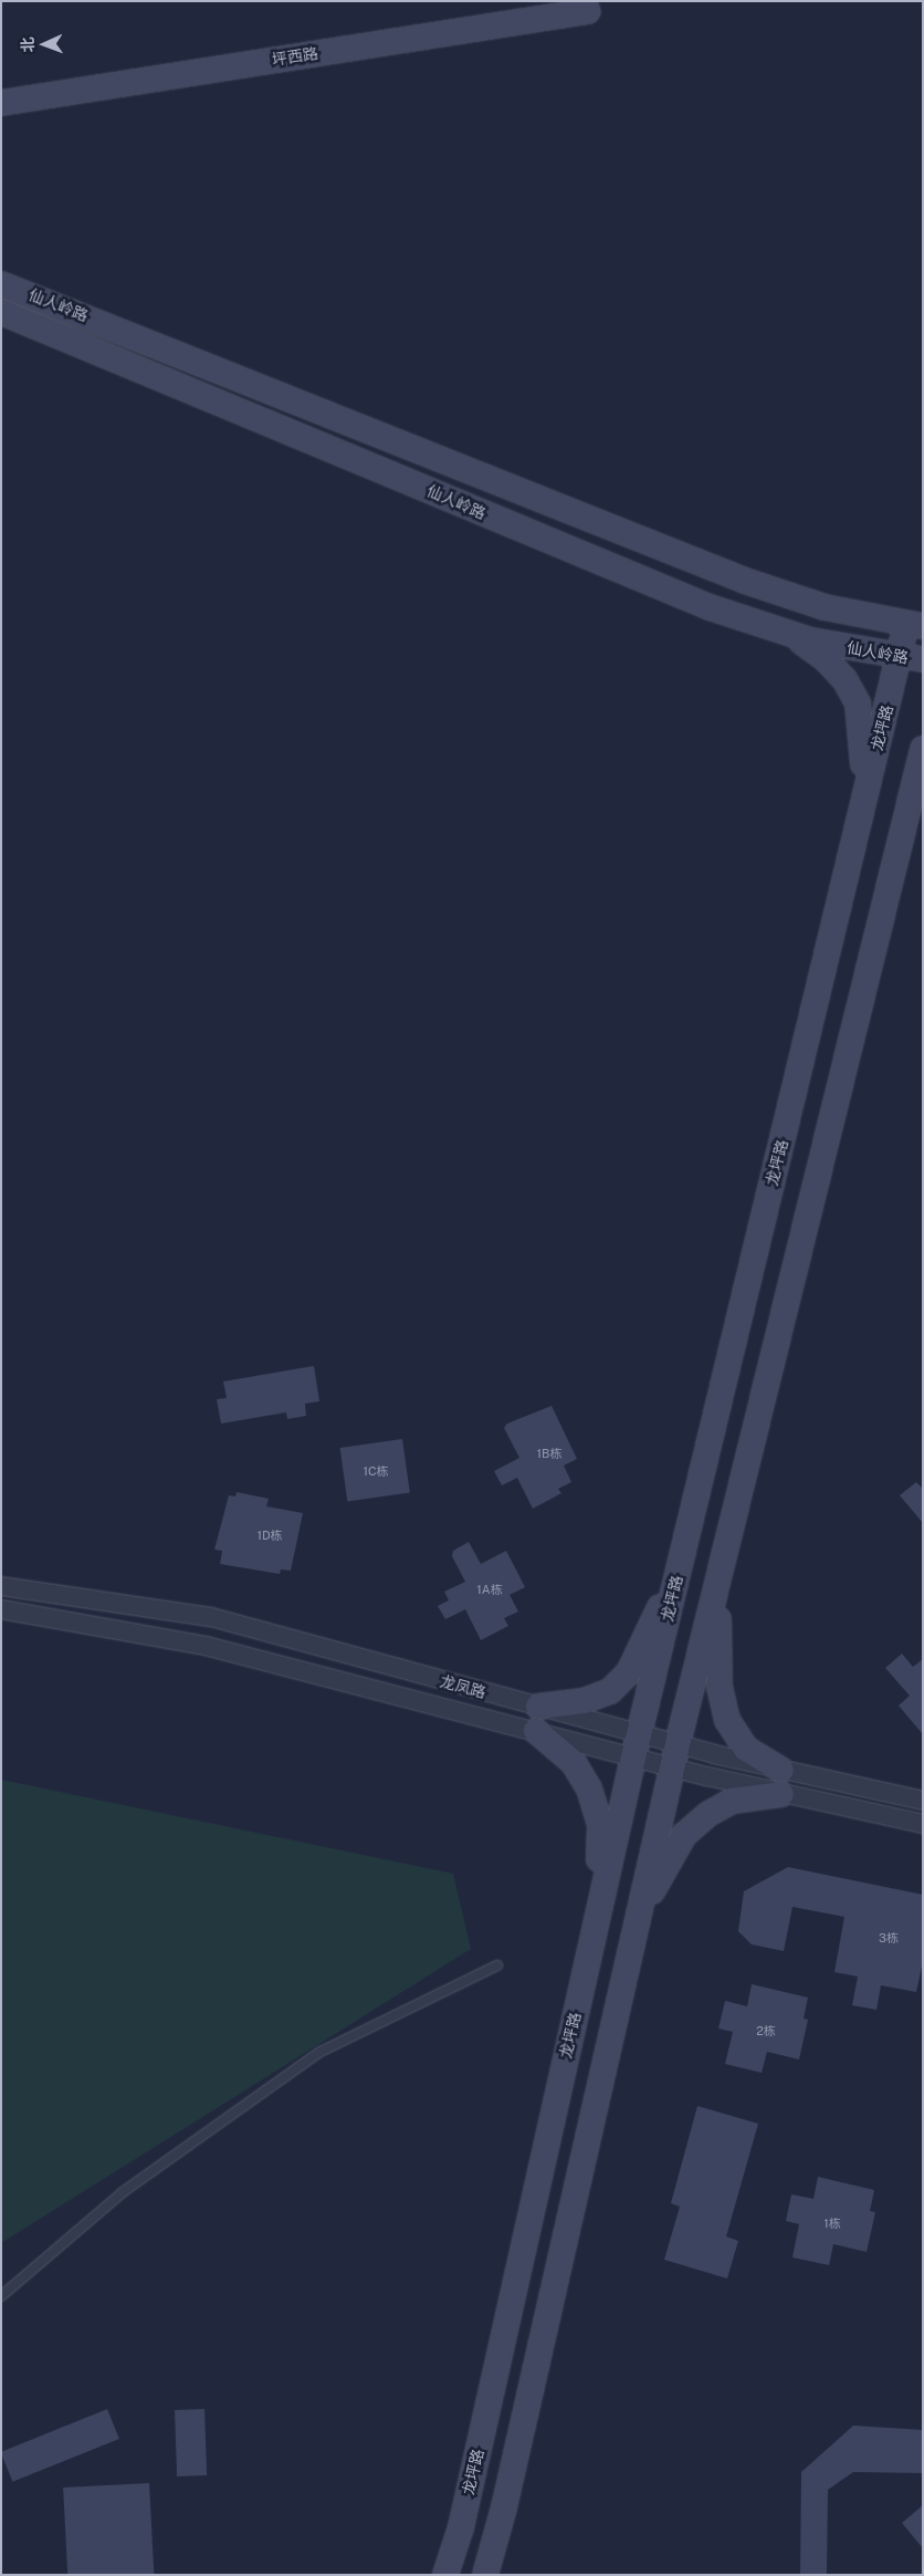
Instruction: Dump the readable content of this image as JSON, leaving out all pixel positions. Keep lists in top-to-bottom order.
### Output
{
  "streets": {
    "main road": ["坪西路", "仙人岭路", "龙坪路"],
    "street": ["龙凤路"]
  },
  "crossings": [
    ["仙人岭路", "龙坪路"],
    ["龙坪路", "龙凤路"]
  ],
  "house_numbers": [
    "1B栋",
    "1C栋",
    "1D栋",
    "1A栋",
    "3栋",
    "2栋",
    "1栋"
  ],
  "north": "left"
}
